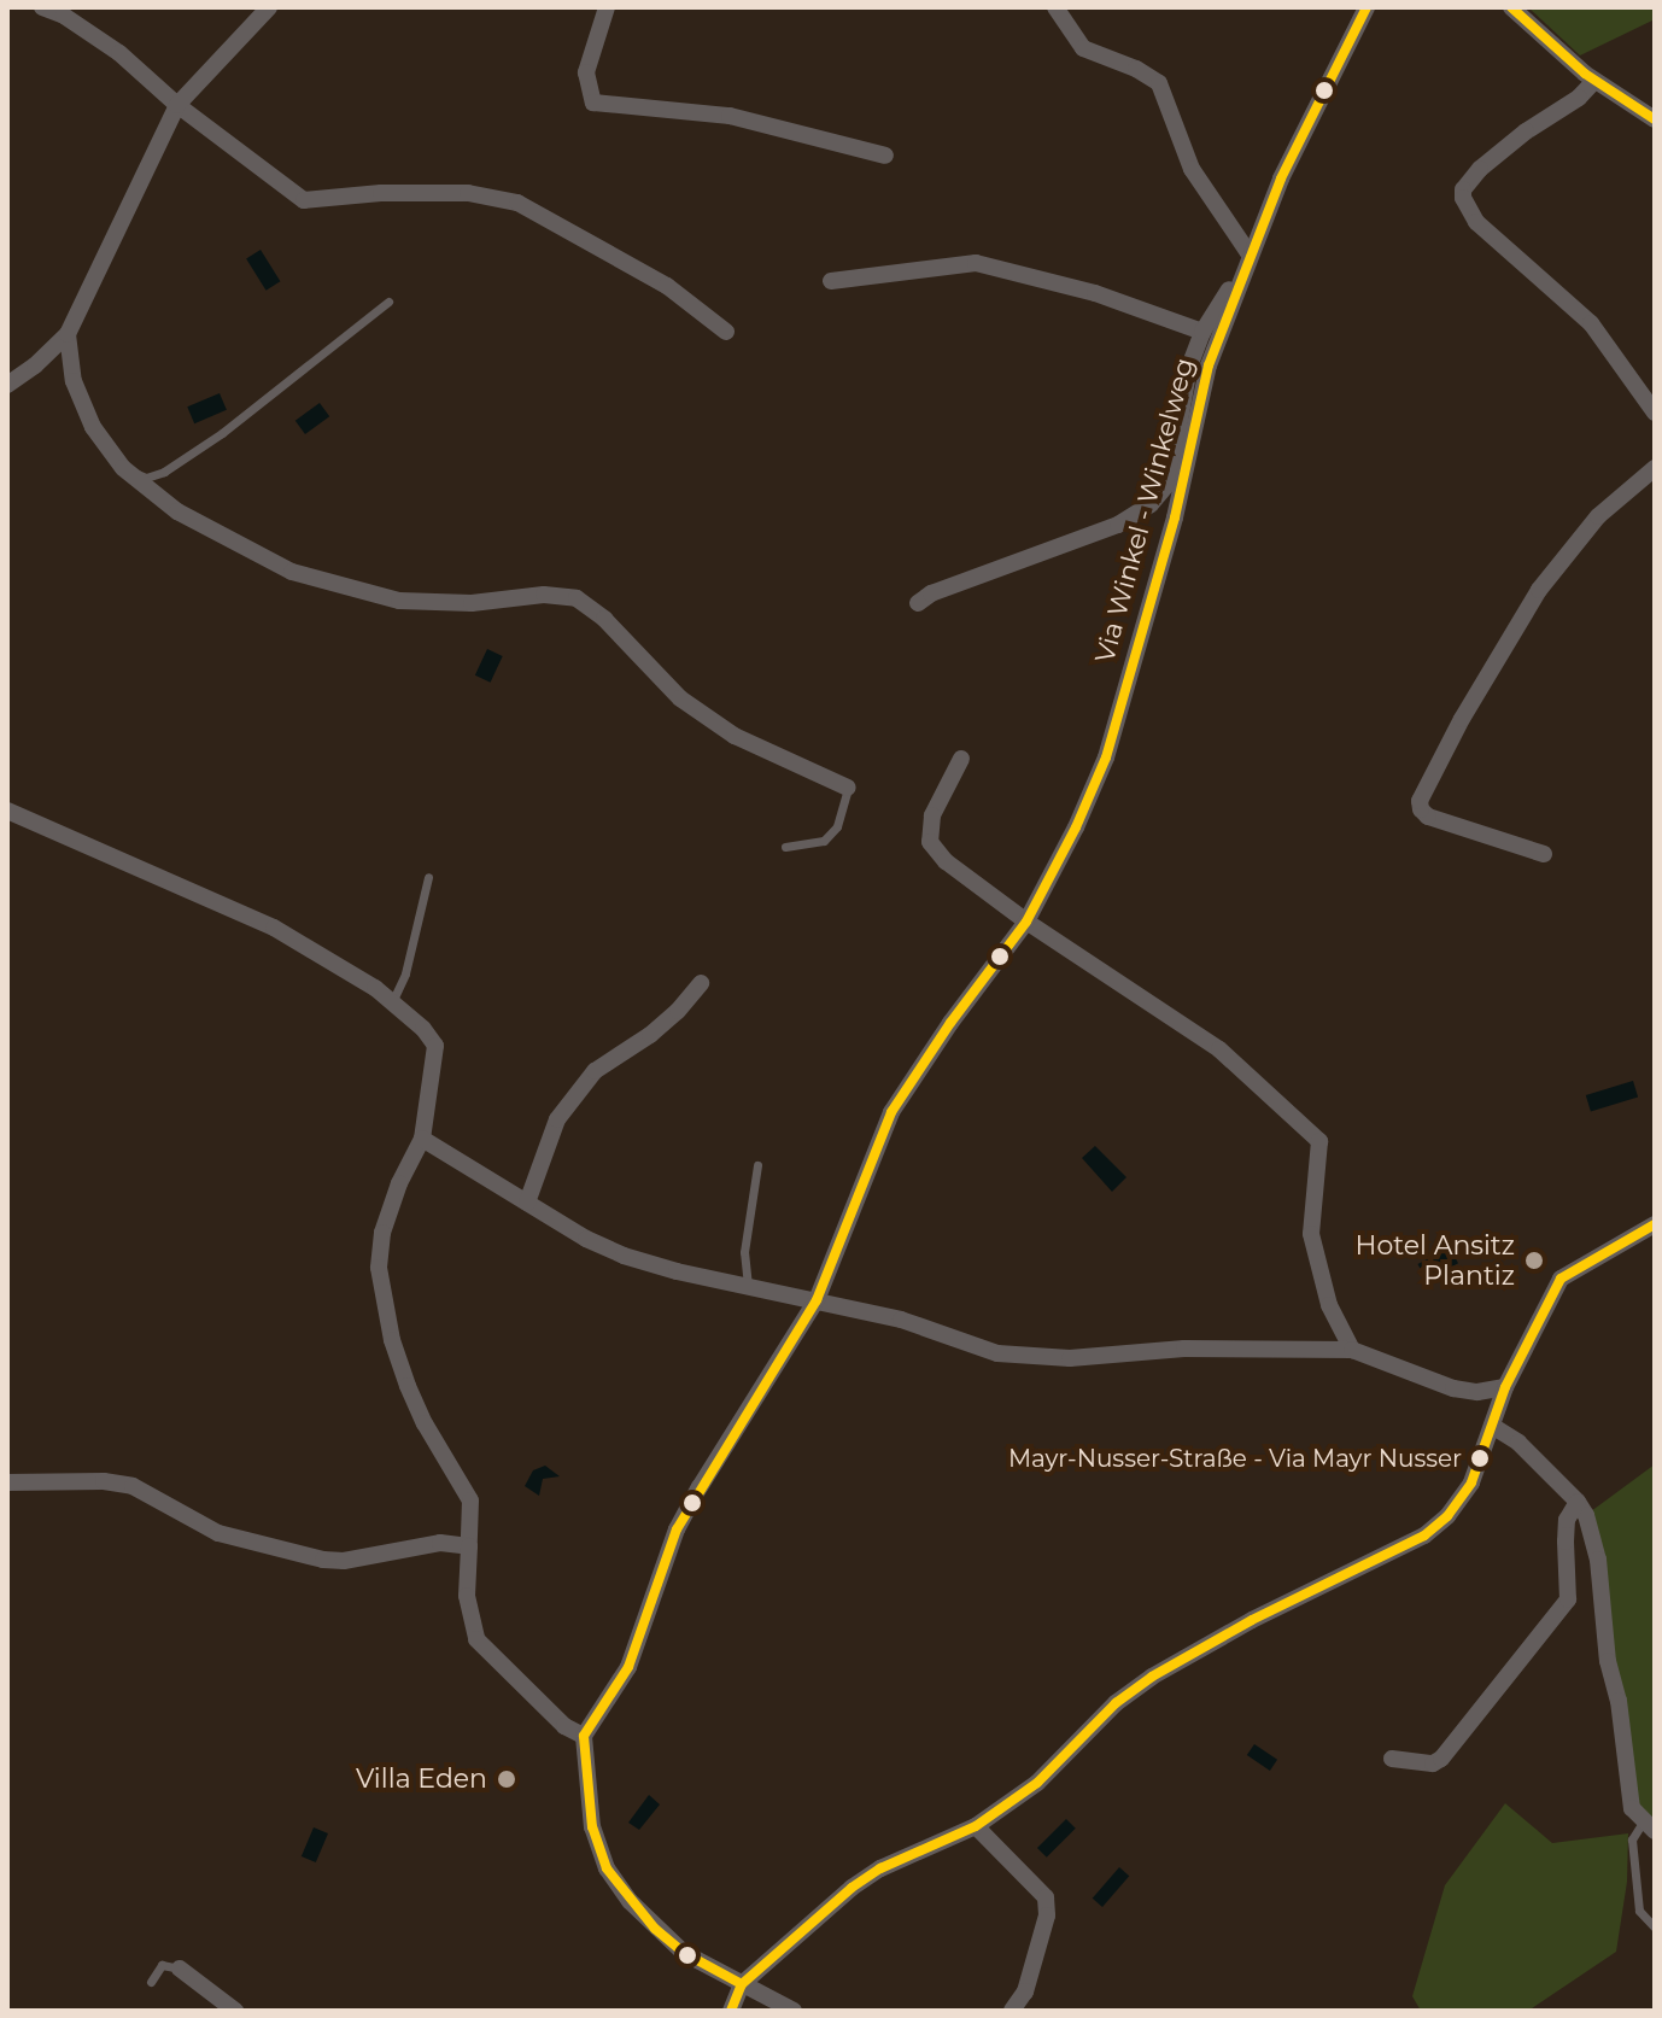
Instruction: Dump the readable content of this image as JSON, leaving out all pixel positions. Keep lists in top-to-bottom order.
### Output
{
  "streets": {
    "street": ["Via Winkel - Winkelweg"]
  },
  "places": ["Hotel Ansitz Plantiz", "Mayr-Nusser-Straße - Via Mayr Nusser", "Villa Eden"]
}
